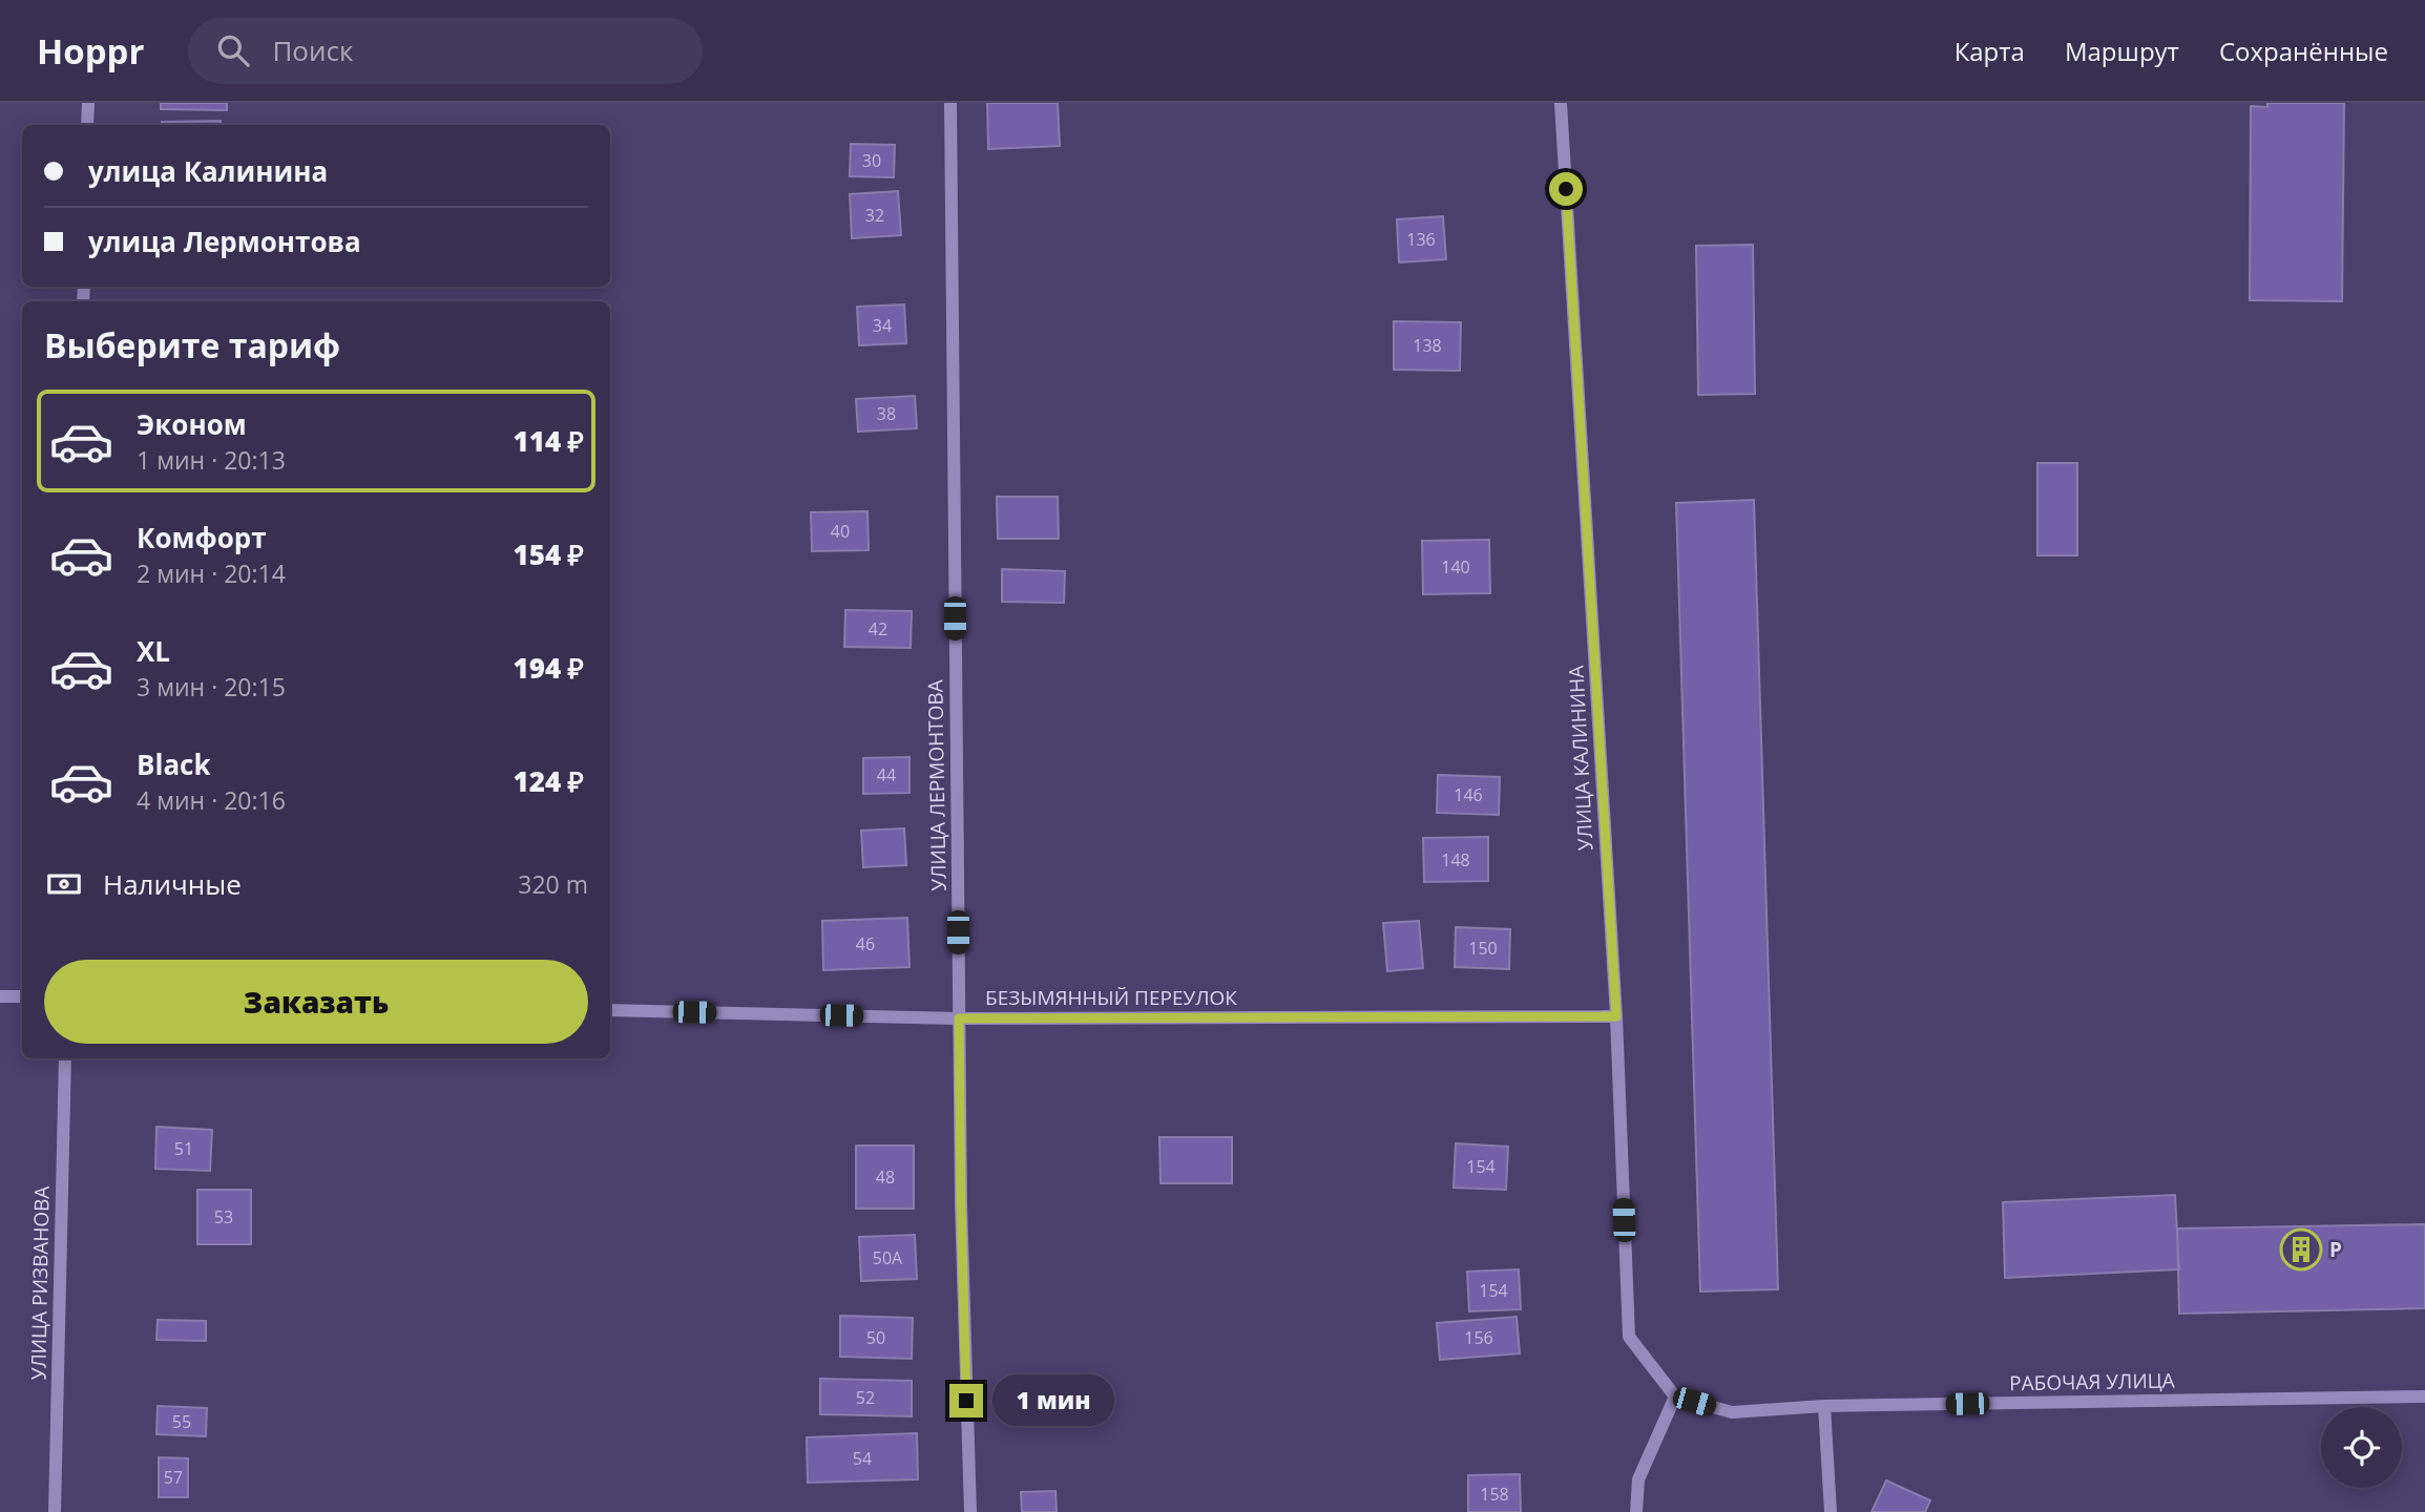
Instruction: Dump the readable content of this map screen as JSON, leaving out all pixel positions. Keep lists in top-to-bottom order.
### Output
{
  "streets": {
    "street": [
      "УЛИЦА КАЛИНИНА",
      "УЛИЦА ЛЕРМОНТОВА",
      "БЕЗЫМЯННЫЙ ПЕРЕУЛОК",
      "УЛИЦА РИЗВАНОВА",
      "РАБОЧАЯ УЛИЦА"
    ]
  },
  "crossings": [
    ["УЛИЦА КАЛИНИНА", "БЕЗЫМЯННЫЙ ПЕРЕУЛОК"],
    ["УЛИЦА КАЛИНИНА", "РАБОЧАЯ УЛИЦА"],
    ["УЛИЦА ЛЕРМОНТОВА", "БЕЗЫМЯННЫЙ ПЕРЕУЛОК"]
  ],
  "places": {
    "building": ["Р"]
  },
  "house_numbers": [
    "30",
    "32",
    "136",
    "34",
    "138",
    "38",
    "40",
    "140",
    "42",
    "44",
    "146",
    "148",
    "46",
    "150",
    "51",
    "154",
    "48",
    "53",
    "50А",
    "154",
    "50",
    "156",
    "52",
    "55",
    "54",
    "57",
    "158"
  ],
  "page": {
    "header": "Hoppr",
    "search": "Поиск",
    "nav": ["Карта", "Маршрут", "Сохранённые"],
    "banner": ["улица Калинина", "улица Лермонтова"],
    "heading": "Выберите тариф",
    "list": [
      {
        "name": "Эконом",
        "note": "1 мин · 20:13",
        "value": "114 ₽"
      },
      {
        "name": "Комфорт",
        "note": "2 мин · 20:14",
        "value": "154 ₽"
      },
      {
        "name": "XL",
        "note": "3 мин · 20:15",
        "value": "194 ₽"
      },
      {
        "name": "Black",
        "note": "4 мин · 20:16",
        "value": "124 ₽"
      }
    ],
    "pay": ["Наличные", "320 m"],
    "buttons": "Заказать",
    "bubble": "1 мин"
  }
}
